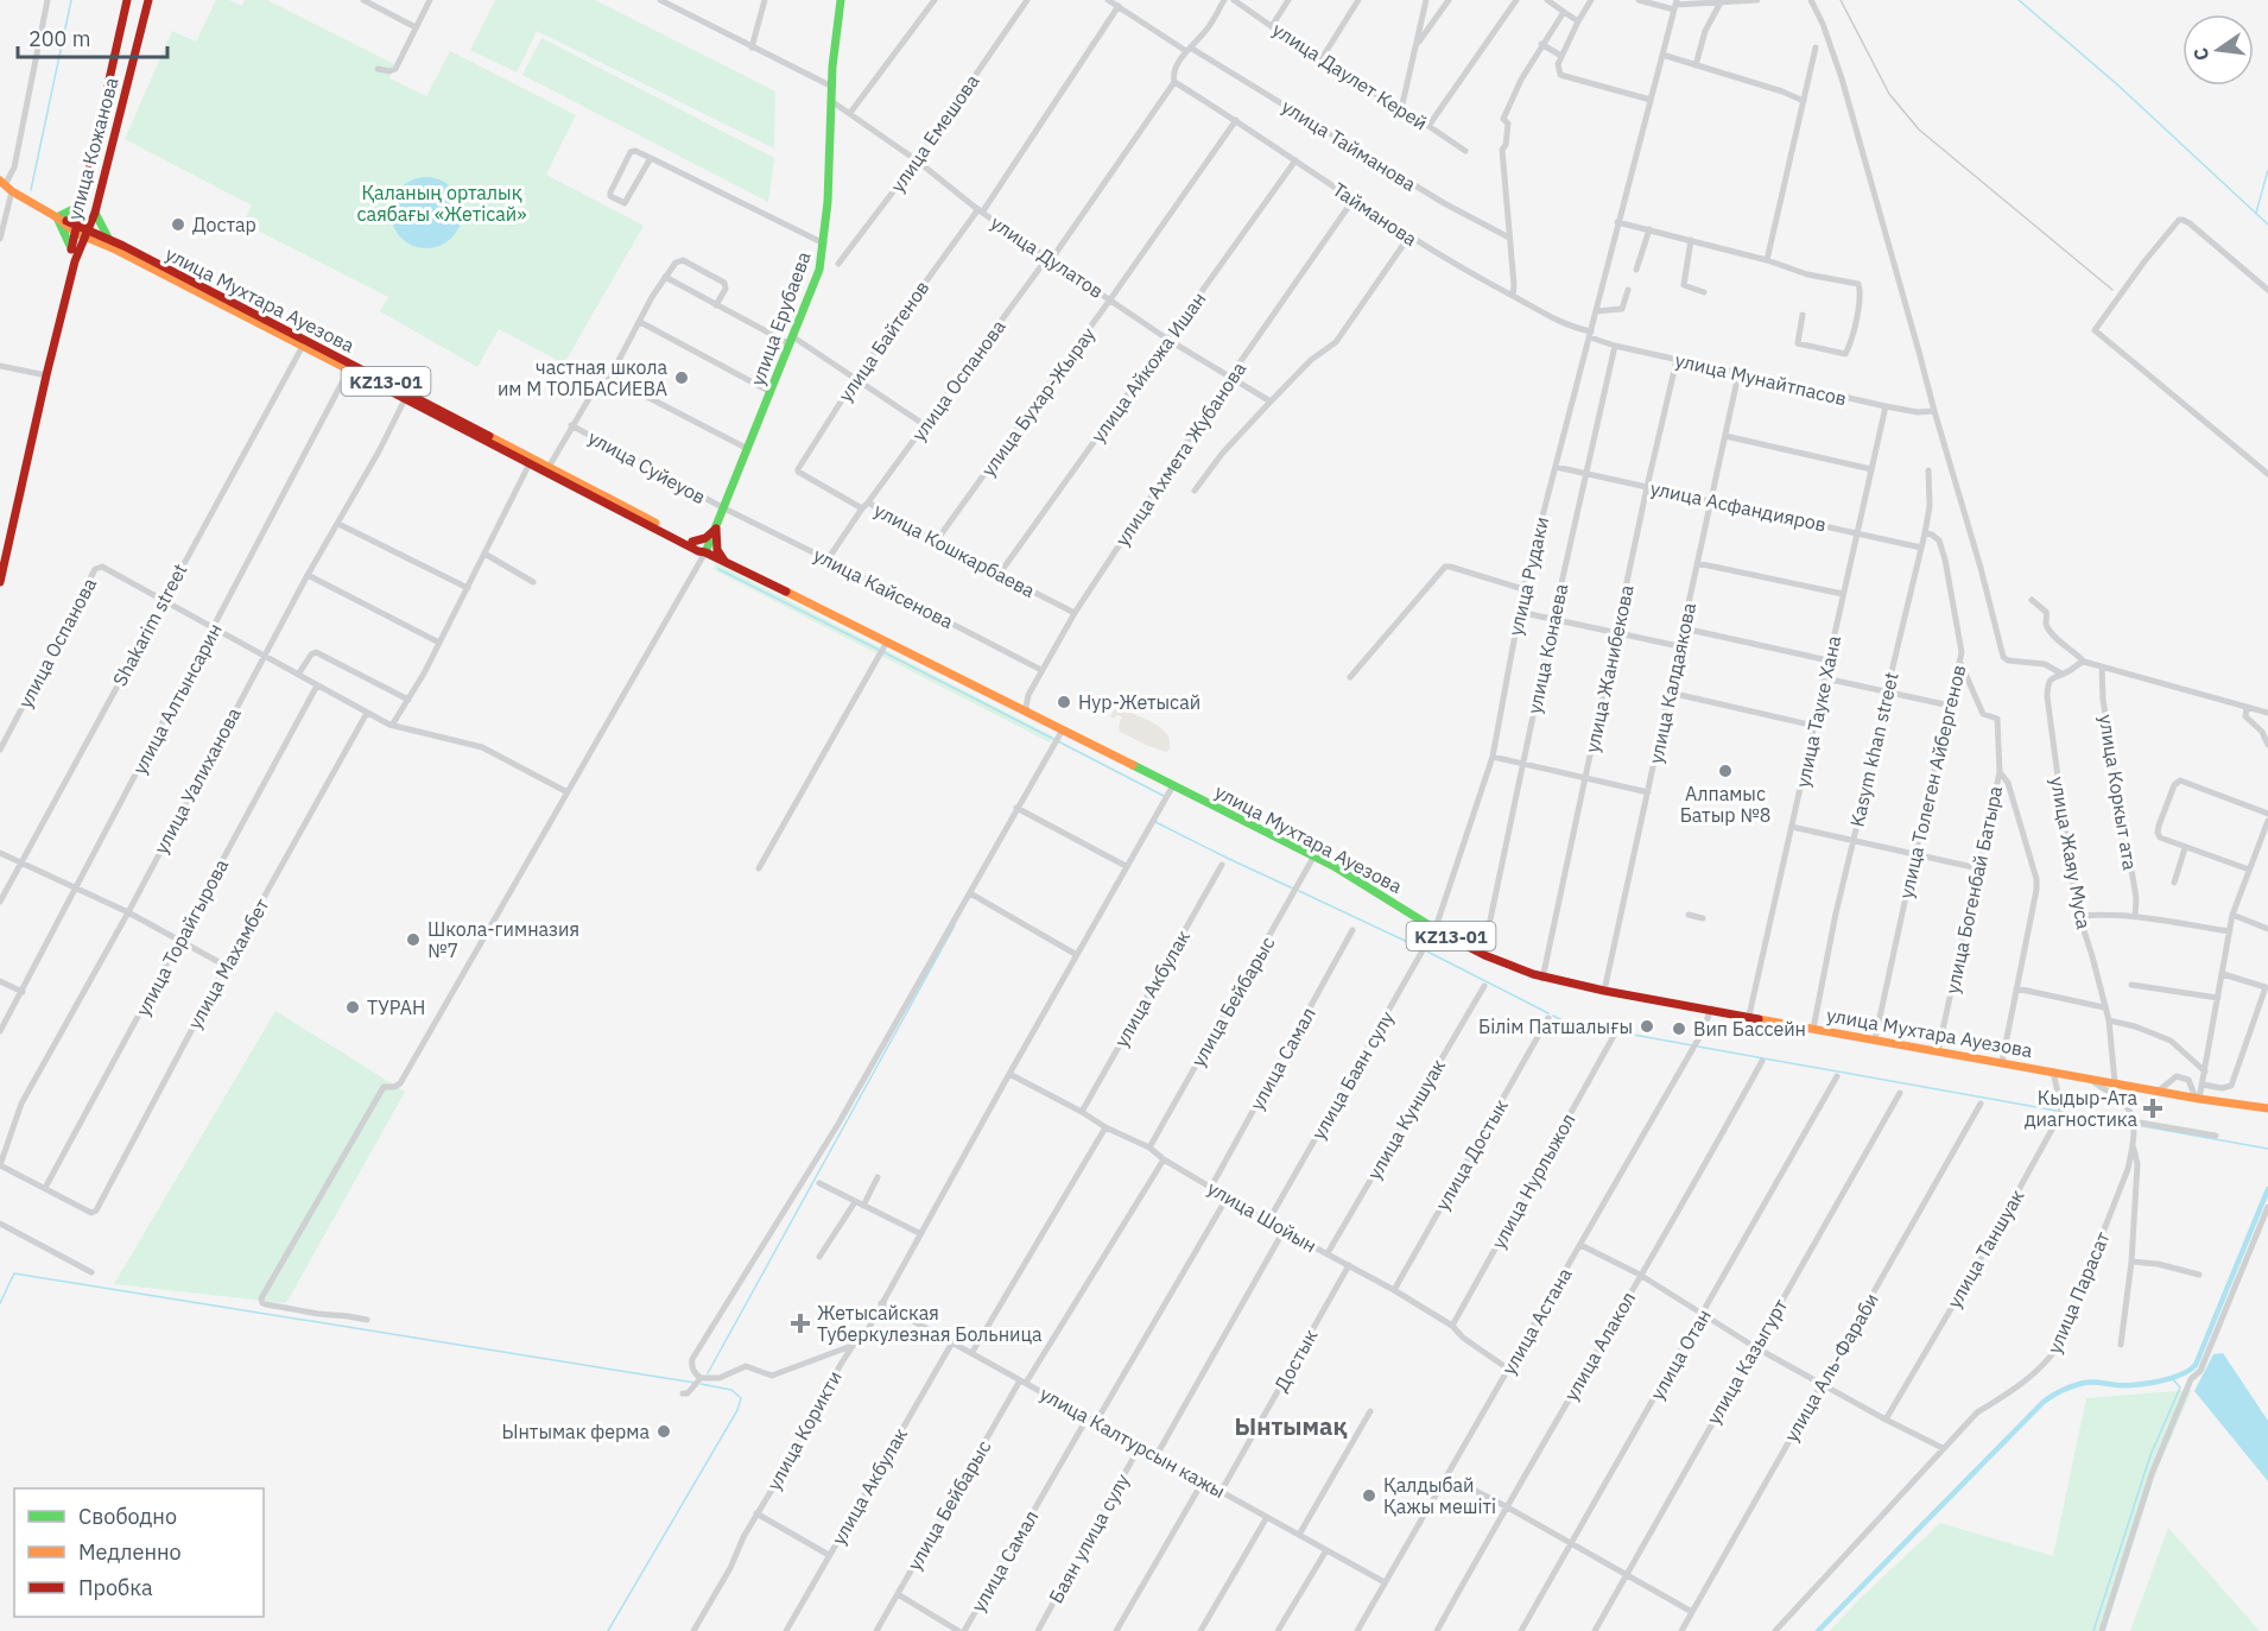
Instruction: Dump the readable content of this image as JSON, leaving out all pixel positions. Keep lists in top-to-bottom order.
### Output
{
  "streets": {
    "main road": [
      "улица Кожанова",
      "улица Мухтара Ауезова",
      "улица Ерубаева",
      "KZ13-01"
    ],
    "street": [
      "улица Даулет Керей",
      "улица Емешова",
      "улица Тайманова",
      "Тайманова",
      "улица Дулатов",
      "улица Байтенов",
      "улица Айкожа Ишан",
      "улица Мунайтпасов",
      "улица Оспанова",
      "улица Бухар-Жырау",
      "улица Ахмета Жубанова",
      "улица Суйеуов",
      "улица Асфандияров",
      "улица Кошкарбаева",
      "улица Рудаки",
      "улица Кайсенова",
      "Shakarim street",
      "улица Конаева",
      "улица Жанибекова",
      "улица Калдаякова",
      "улица Алтынсарин",
      "улица Тауке Хана",
      "Kasym khan street",
      "улица Уалиханова",
      "улица Толеген Айбергенов",
      "улица Коркыт ата",
      "улица Жаяу Муса",
      "улица Богенбай Батыра",
      "улица Торайгырова",
      "улица Махамбет",
      "улица Акбулак",
      "улица Бейбарыс",
      "улица Самал",
      "улица Баян сулу",
      "улица Куншуак",
      "улица Достык",
      "улица Нурлыжол",
      "улица Шойын",
      "улица Таншуак",
      "улица Парасат",
      "улица Астана",
      "улица Алакол",
      "улица Отан",
      "Достык",
      "улица Казыгурт",
      "улица Аль-Фараби",
      "улица Корикти",
      "улица Калтурсын кажы",
      "Баян улица сулу"
    ]
  },
  "crossings": [
    ["улица Емешова", "улица Дулатов"],
    ["улица Тайманова", "улица Байтенов"],
    ["улица Тайманова", "улица Оспанова"],
    ["улица Кожанова", "улица Мухтара Ауезова"],
    ["Тайманова", "улица Айкожа Ишан"],
    ["Тайманова", "улица Мунайтпасов"],
    ["Тайманова", "улица Оспанова"],
    ["Тайманова", "улица Бухар-Жырау"],
    ["Тайманова", "улица Ахмета Жубанова"],
    ["Тайманова", "улица Рудаки"],
    ["улица Дулатов", "улица Ерубаева"],
    ["улица Дулатов", "улица Байтенов"],
    ["улица Дулатов", "улица Айкожа Ишан"],
    ["улица Дулатов", "улица Оспанова"],
    ["улица Дулатов", "улица Бухар-Жырау"],
    ["улица Дулатов", "улица Ахмета Жубанова"],
    ["улица Мухтара Ауезова", "улица Ерубаева"],
    ["улица Мухтара Ауезова", "улица Ахмета Жубанова"],
    ["улица Мухтара Ауезова", "улица Рудаки"],
    ["улица Мухтара Ауезова", "Shakarim street"],
    ["улица Мухтара Ауезова", "улица Конаева"],
    ["улица Мухтара Ауезова", "улица Жанибекова"],
    ["улица Мухтара Ауезова", "улица Калдаякова"],
    ["улица Мухтара Ауезова", "улица Алтынсарин"],
    ["улица Мухтара Ауезова", "улица Тауке Хана"],
    ["улица Мухтара Ауезова", "Kasym khan street"],
    ["улица Мухтара Ауезова", "улица Уалиханова"],
    ["улица Мухтара Ауезова", "улица Толеген Айбергенов"],
    ["улица Мухтара Ауезова", "улица Жаяу Муса"],
    ["улица Мухтара Ауезова", "улица Богенбай Батыра"],
    ["улица Мухтара Ауезова", "улица Бейбарыс"],
    ["улица Мухтара Ауезова", "улица Баян сулу"],
    ["улица Мухтара Ауезова", "улица Таншуак"],
    ["улица Мухтара Ауезова", "улица Астана"],
    ["улица Мухтара Ауезова", "улица Корикти"],
    ["улица Ерубаева", "улица Суйеуов"],
    ["улица Ерубаева", "улица Кайсенова"],
    ["улица Байтенов", "улица Кошкарбаева"],
    ["улица Айкожа Ишан", "улица Кошкарбаева"],
    ["улица Мунайтпасов", "улица Рудаки"],
    ["улица Мунайтпасов", "улица Конаева"],
    ["улица Мунайтпасов", "улица Жанибекова"],
    ["улица Мунайтпасов", "улица Калдаякова"],
    ["улица Мунайтпасов", "улица Тауке Хана"],
    ["улица Оспанова", "улица Кошкарбаева"],
    ["улица Оспанова", "Shakarim street"],
    ["улица Оспанова", "улица Алтынсарин"],
    ["улица Оспанова", "улица Уалиханова"],
    ["улица Оспанова", "улица Торайгырова"],
    ["улица Оспанова", "улица Махамбет"],
    ["улица Бухар-Жырау", "улица Кошкарбаева"],
    ["улица Ахмета Жубанова", "улица Кошкарбаева"],
    ["улица Ахмета Жубанова", "улица Кайсенова"],
    ["улица Суйеуов", "улица Кайсенова"],
    ["улица Асфандияров", "улица Рудаки"],
    ["улица Асфандияров", "улица Конаева"],
    ["улица Асфандияров", "улица Жанибекова"],
    ["улица Асфандияров", "улица Калдаякова"],
    ["улица Асфандияров", "улица Тауке Хана"],
    ["улица Асфандияров", "Kasym khan street"],
    ["улица Рудаки", "улица Баян сулу"],
    ["Kasym khan street", "улица Толеген Айбергенов"],
    ["улица Торайгырова", "улица Махамбет"],
    ["улица Акбулак", "улица Шойын"],
    ["улица Акбулак", "улица Калтурсын кажы"],
    ["улица Бейбарыс", "улица Шойын"],
    ["улица Бейбарыс", "улица Калтурсын кажы"],
    ["улица Самал", "улица Шойын"],
    ["улица Самал", "улица Калтурсын кажы"],
    ["улица Баян сулу", "улица Шойын"],
    ["улица Куншуак", "улица Шойын"],
    ["улица Достык", "улица Шойын"],
    ["улица Нурлыжол", "улица Шойын"],
    ["улица Шойын", "улица Астана"],
    ["улица Шойын", "Достык"],
    ["улица Шойын", "улица Корикти"],
    ["улица Астана", "улица Калтурсын кажы"],
    ["Достык", "улица Калтурсын кажы"],
    ["улица Корикти", "улица Калтурсын кажы"],
    ["улица Калтурсын кажы", "Баян улица сулу"]
  ],
  "districts": ["Ынтымақ"],
  "parks": ["Қаланың орталық саябағы «Жетісай»"],
  "places": {
    "other": [
      "Достар",
      "частная школа им М ТОЛБАСИЕВА",
      "Нур-Жетысай",
      "Алпамыс Батыр №8",
      "Школа-гимназия №7",
      "ТУРАН",
      "Білім Патшалығы",
      "Вип Бассейн",
      "Ынтымак ферма",
      "Қалдыбай Қажы мешіті"
    ],
    "health": ["Кыдыр-Ата диагностика", "Жетысайская Туберкулезная Больница"]
  },
  "legend": ["Свободно", "Медленно", "Пробка"],
  "scale_bar": "200 m",
  "north": "left"
}
